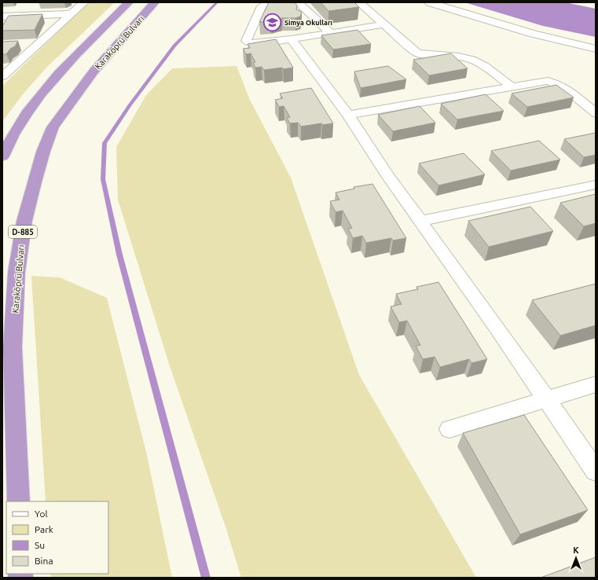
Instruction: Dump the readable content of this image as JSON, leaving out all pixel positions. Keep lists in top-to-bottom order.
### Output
{
  "streets": {
    "highway": ["Karaköprü Bulvarı", "D-885"]
  },
  "places": {
    "school or university": ["Simya Okulları"]
  },
  "legend": [
    "Yol",
    "Park",
    "Su",
    "Bina"
  ],
  "north": "top"
}
